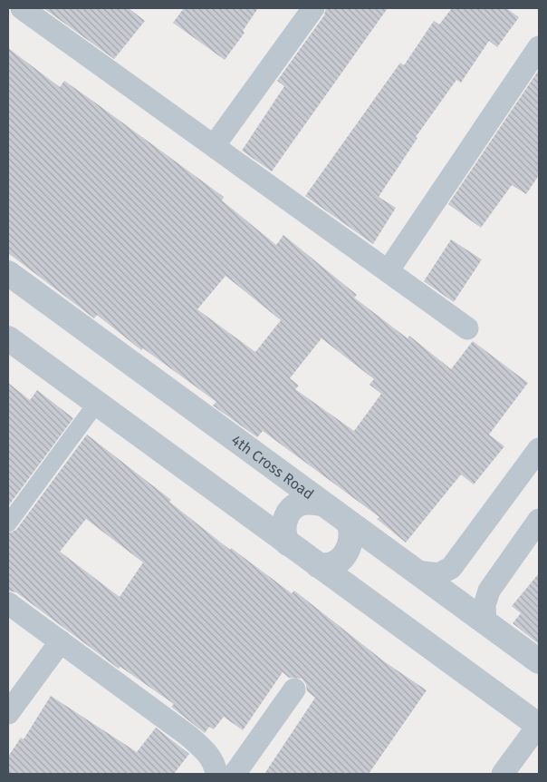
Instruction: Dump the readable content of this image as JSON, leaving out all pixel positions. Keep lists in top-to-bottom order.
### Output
{
  "streets": {
    "street": ["4th Cross Road"]
  }
}
